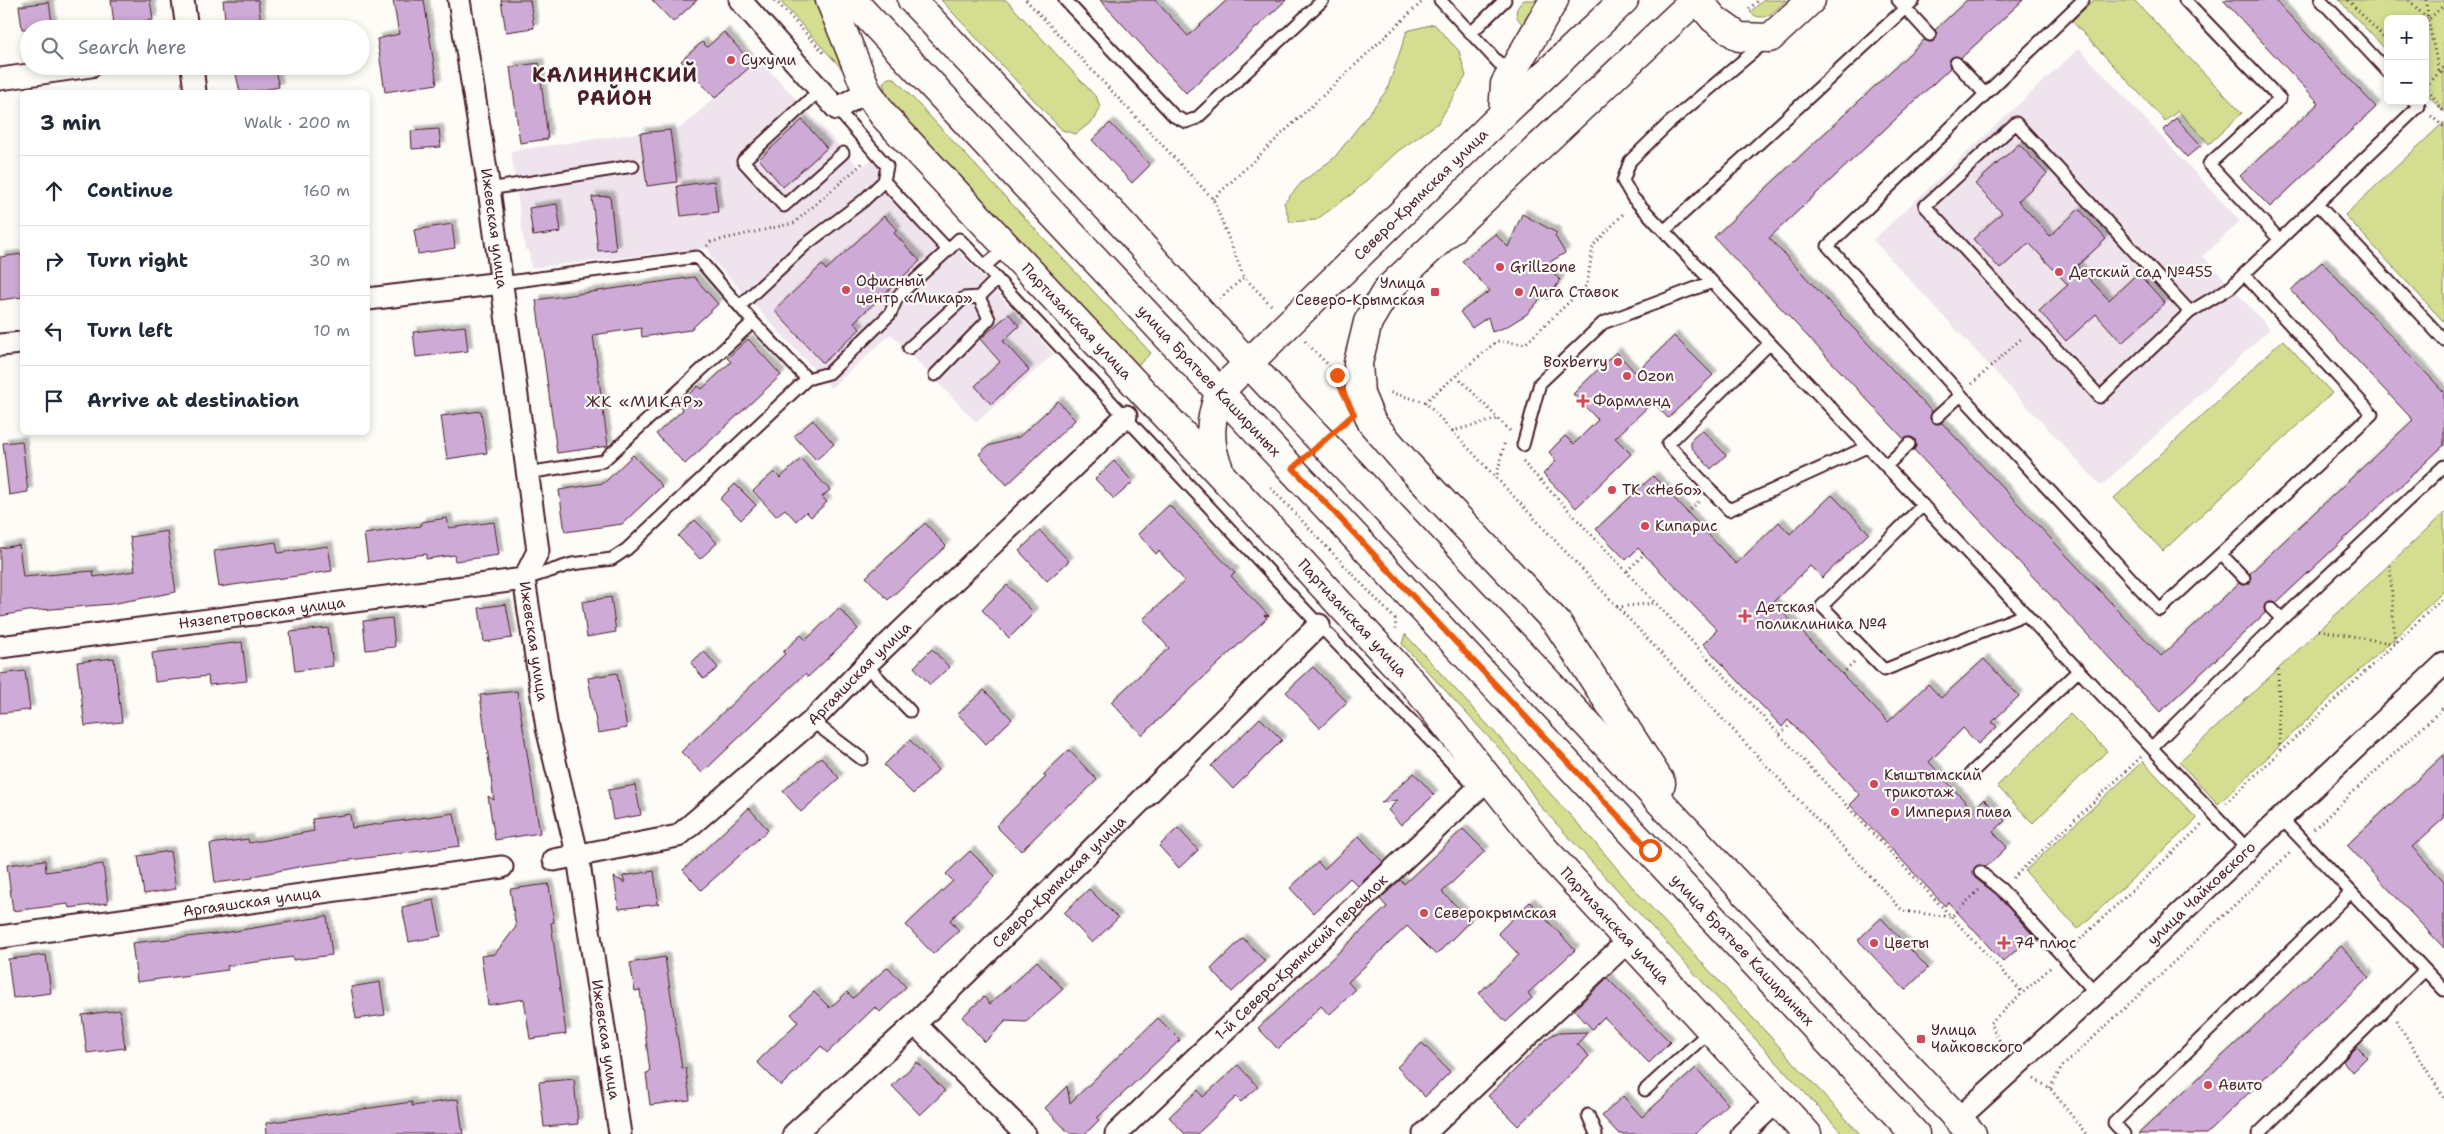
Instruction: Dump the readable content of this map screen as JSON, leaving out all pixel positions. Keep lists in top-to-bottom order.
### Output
{
  "streets": {
    "main road": ["Северо-Крымская улица", "Партизанская улица", "улица Братьев Кашириных"],
    "street": [
      "Ижевская улица",
      "Нязепетровская улица",
      "Аргаяшская улица",
      "улица Чайковского",
      "1-й Северо-Крымский переулок"
    ]
  },
  "crossings": [
    ["Северо-Крымская улица", "улица Братьев Кашириных"],
    ["Ижевская улица", "Нязепетровская улица"],
    ["Ижевская улица", "Аргаяшская улица"],
    ["Партизанская улица", "1-й Северо-Крымский переулок"]
  ],
  "districts": ["КАЛИНИНСКИЙ РАЙОН", "ЖК «МИКАР»"],
  "places": {
    "other": [
      "Сухуми",
      "Grillzone",
      "Детский сад №455",
      "Офисный центр «Микар»",
      "Лига Ставок",
      "Boxberry",
      "Ozon",
      "ТК «Небо»",
      "Кипарис",
      "Кыштымский трикотаж",
      "Империя пива",
      "Северокрымская",
      "Цветы",
      "Авито"
    ],
    "transit": ["Улица Северо-Крымская", "Улица Чайковского"],
    "health": ["Фармленд", "Детская поликлиника №4", "74 плюс"]
  },
  "page": {
    "map_buttons": ["+", "−"],
    "search": "Search here",
    "heading": ["3 min", "Walk · 200 m"],
    "list": [
      ["Continue", "160 m"],
      ["Turn right", "30 m"],
      ["Turn left", "10 m"],
      "Arrive at destination"
    ]
  }
}
